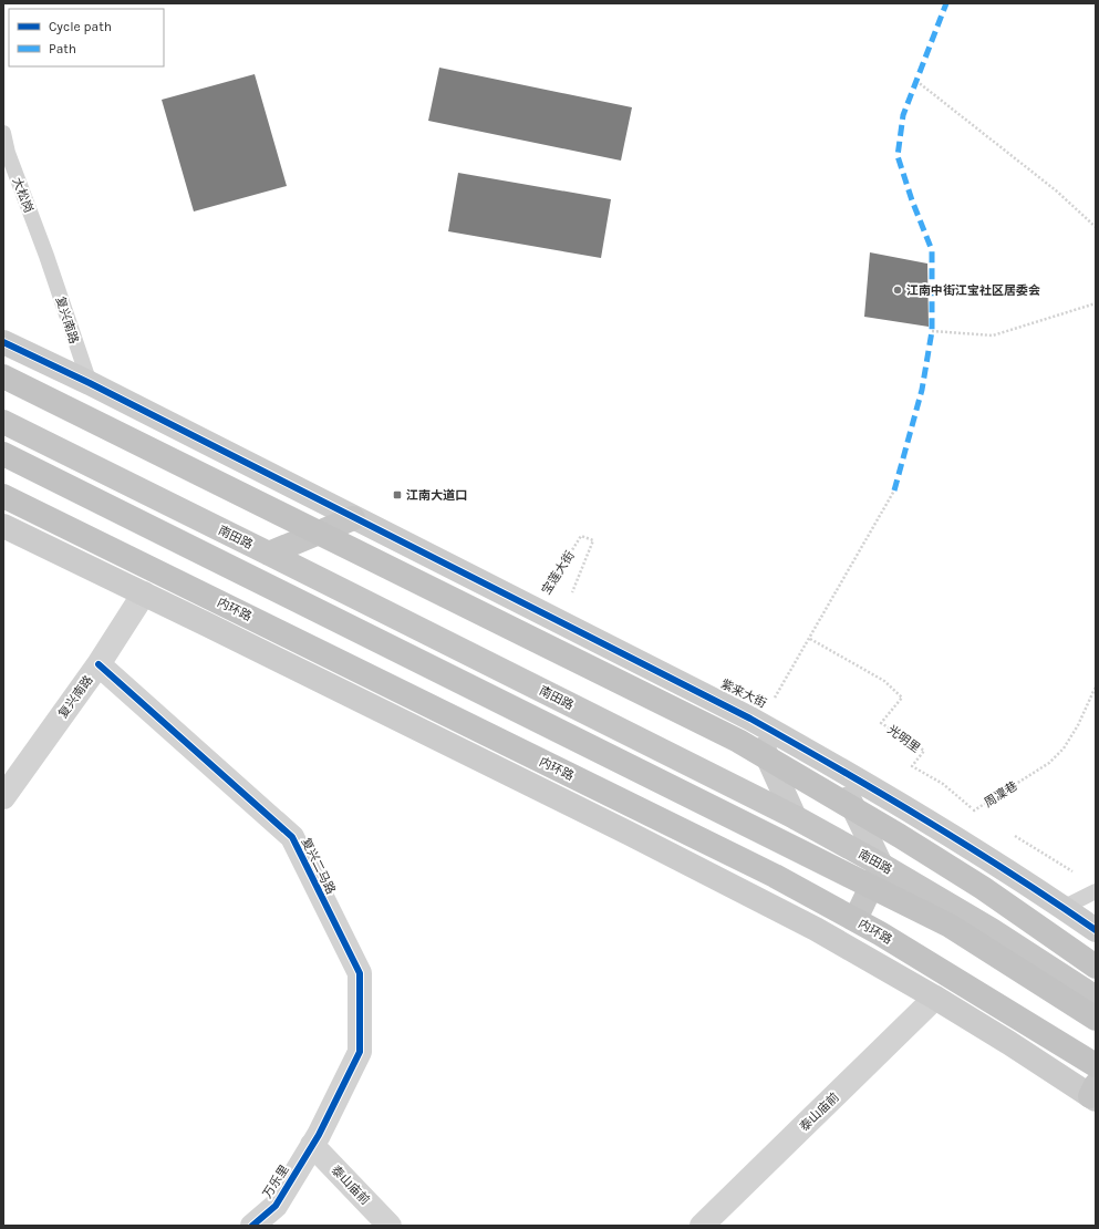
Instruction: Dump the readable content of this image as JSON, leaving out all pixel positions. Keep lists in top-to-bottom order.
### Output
{
  "streets": {
    "highway": ["内环路"],
    "main road": ["南田路"],
    "street": [
      "复兴南路",
      "复兴二马路",
      "泰山庙前",
      "万乐里"
    ],
    "lane": ["大松岗"],
    "path": [
      "宝莲大街",
      "紫来大街",
      "光明里",
      "周凜巷"
    ]
  },
  "crossings": [
    ["大松岗", "复兴南路"],
    ["复兴南路", "复兴二马路"],
    ["紫来大街", "光明里"],
    ["光明里", "周凜巷"],
    ["复兴二马路", "泰山庙前"],
    ["复兴二马路", "万乐里"],
    ["泰山庙前", "万乐里"]
  ],
  "places": {
    "other": ["江南中街江宝社区居委会"],
    "transit": ["江南大道口"]
  },
  "legend": ["Cycle path", "Path"]
}
